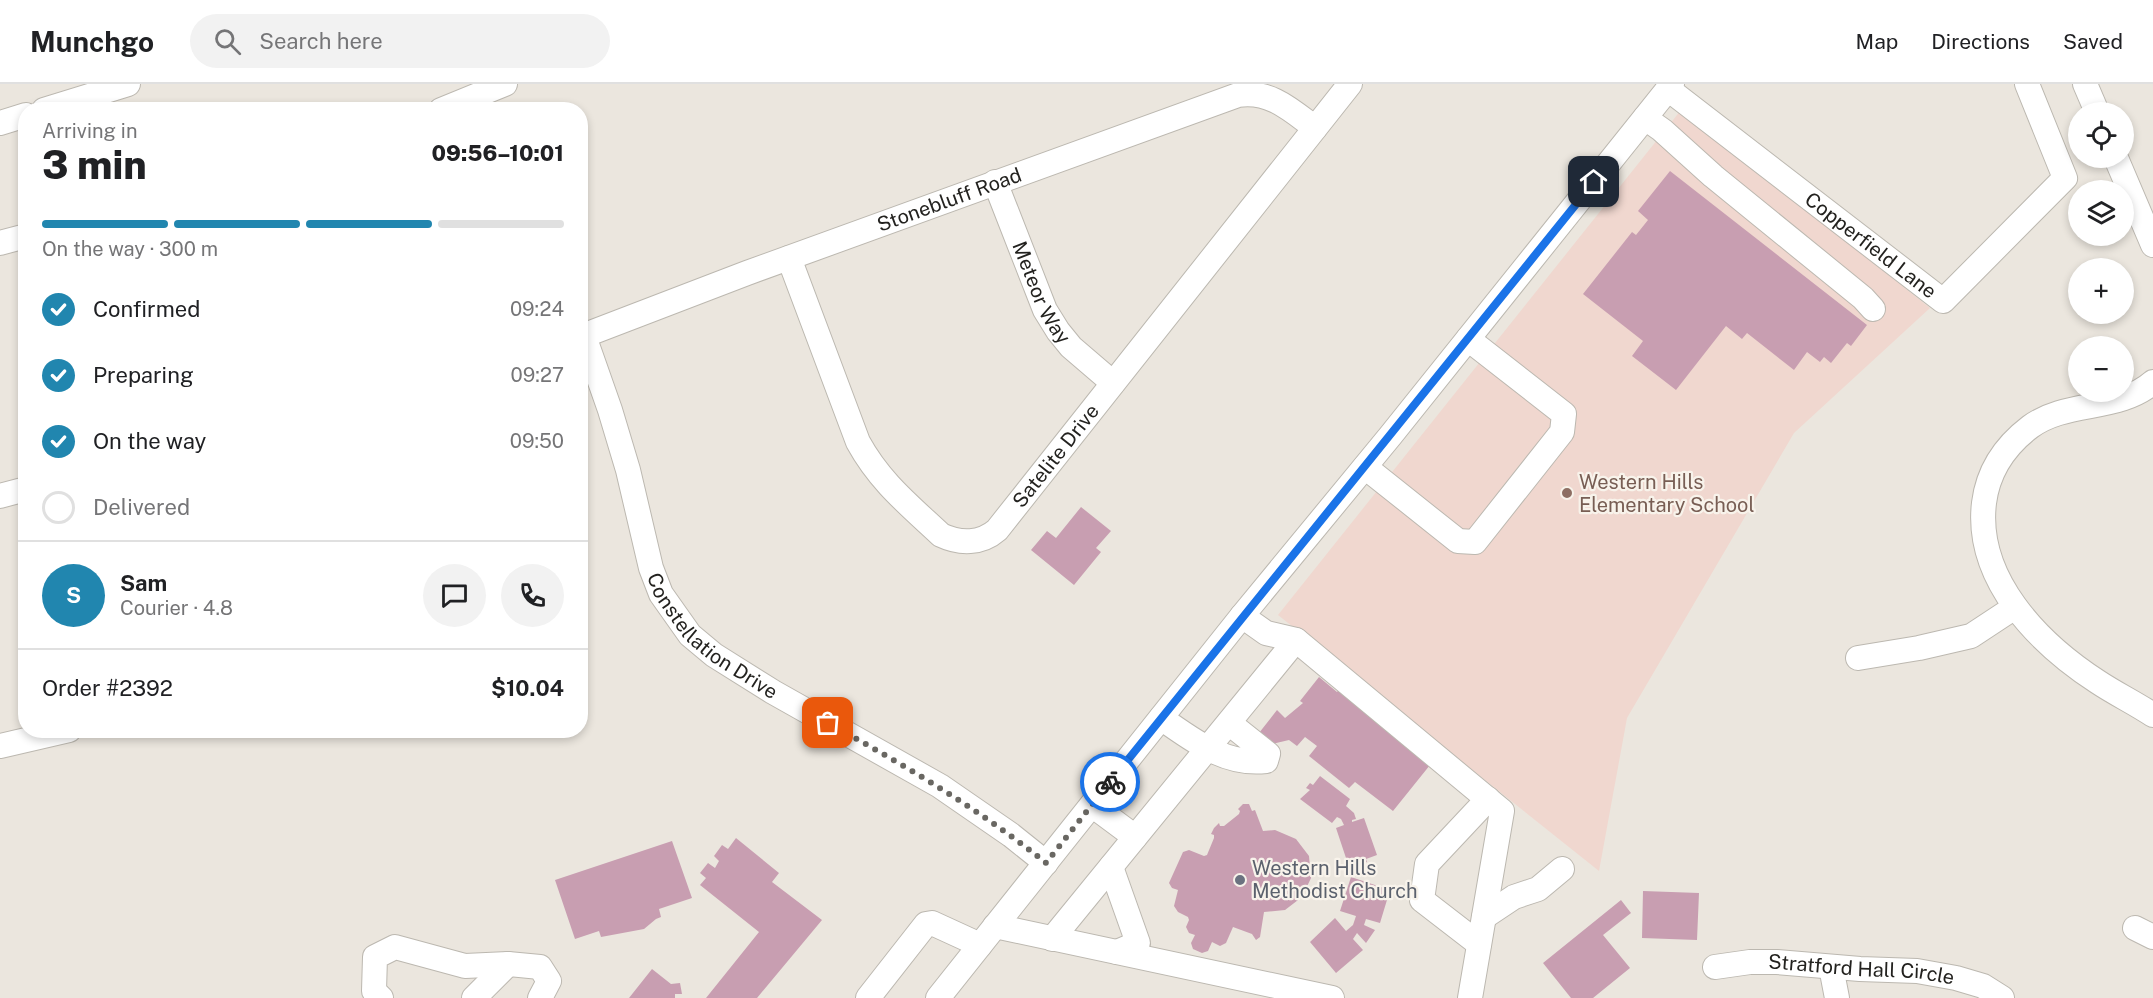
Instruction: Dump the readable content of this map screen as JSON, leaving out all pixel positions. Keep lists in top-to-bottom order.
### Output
{
  "streets": {
    "street": [
      "Stonebluff Road",
      "Copperfield Lane",
      "Meteor Way",
      "Satelite Drive",
      "Constellation Drive",
      "Stratford Hall Circle"
    ]
  },
  "crossings": [
    ["Stonebluff Road", "Meteor Way"],
    ["Stonebluff Road", "Satelite Drive"],
    ["Meteor Way", "Satelite Drive"]
  ],
  "places": ["Western Hills Elementary School", "Western Hills Methodist Church"],
  "page": {
    "header": "Munchgo",
    "search": "Search here",
    "nav": ["Map", "Directions", "Saved"],
    "map_buttons": ["+", "−"],
    "heading": ["3 min", "Arriving in", "09:56–10:01"],
    "panel": [
      "Sam",
      "Courier · 4.8",
      "Order #2392",
      "$10.04"
    ],
    "bar": "On the way · 300 m",
    "list": [
      ["Confirmed", "09:24"],
      ["Preparing", "09:27"],
      ["On the way", "09:50"],
      "Delivered"
    ],
    "round": "S"
  }
}
